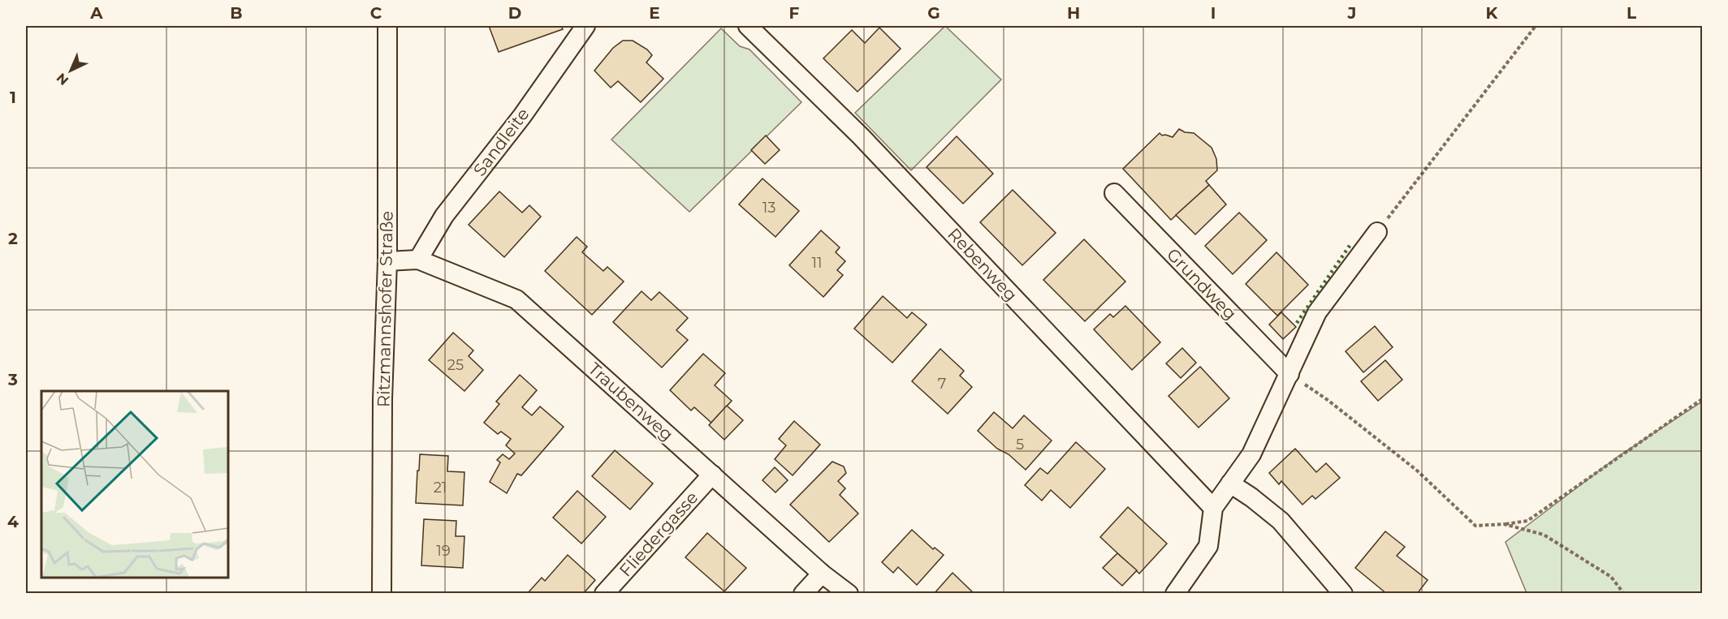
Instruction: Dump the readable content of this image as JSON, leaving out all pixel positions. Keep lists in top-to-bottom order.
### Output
{
  "streets": {
    "street": [
      "Sandleite",
      "Rebenweg",
      "Grundweg",
      "Ritzmannshofer Straße",
      "Traubenweg",
      "Fliedergasse"
    ]
  },
  "crossings": [
    ["Sandleite", "Traubenweg"],
    ["Ritzmannshofer Straße", "Traubenweg"],
    ["Traubenweg", "Fliedergasse"]
  ],
  "house_numbers": [
    "13",
    "11",
    "25",
    "7",
    "5",
    "21",
    "19"
  ],
  "north": "bottom left",
  "grid": {
    "columns": [
      "A",
      "B",
      "C",
      "D",
      "E",
      "F",
      "G",
      "H",
      "I",
      "J",
      "K",
      "L"
    ],
    "rows": [
      "1",
      "2",
      "3",
      "4"
    ]
  }
}
